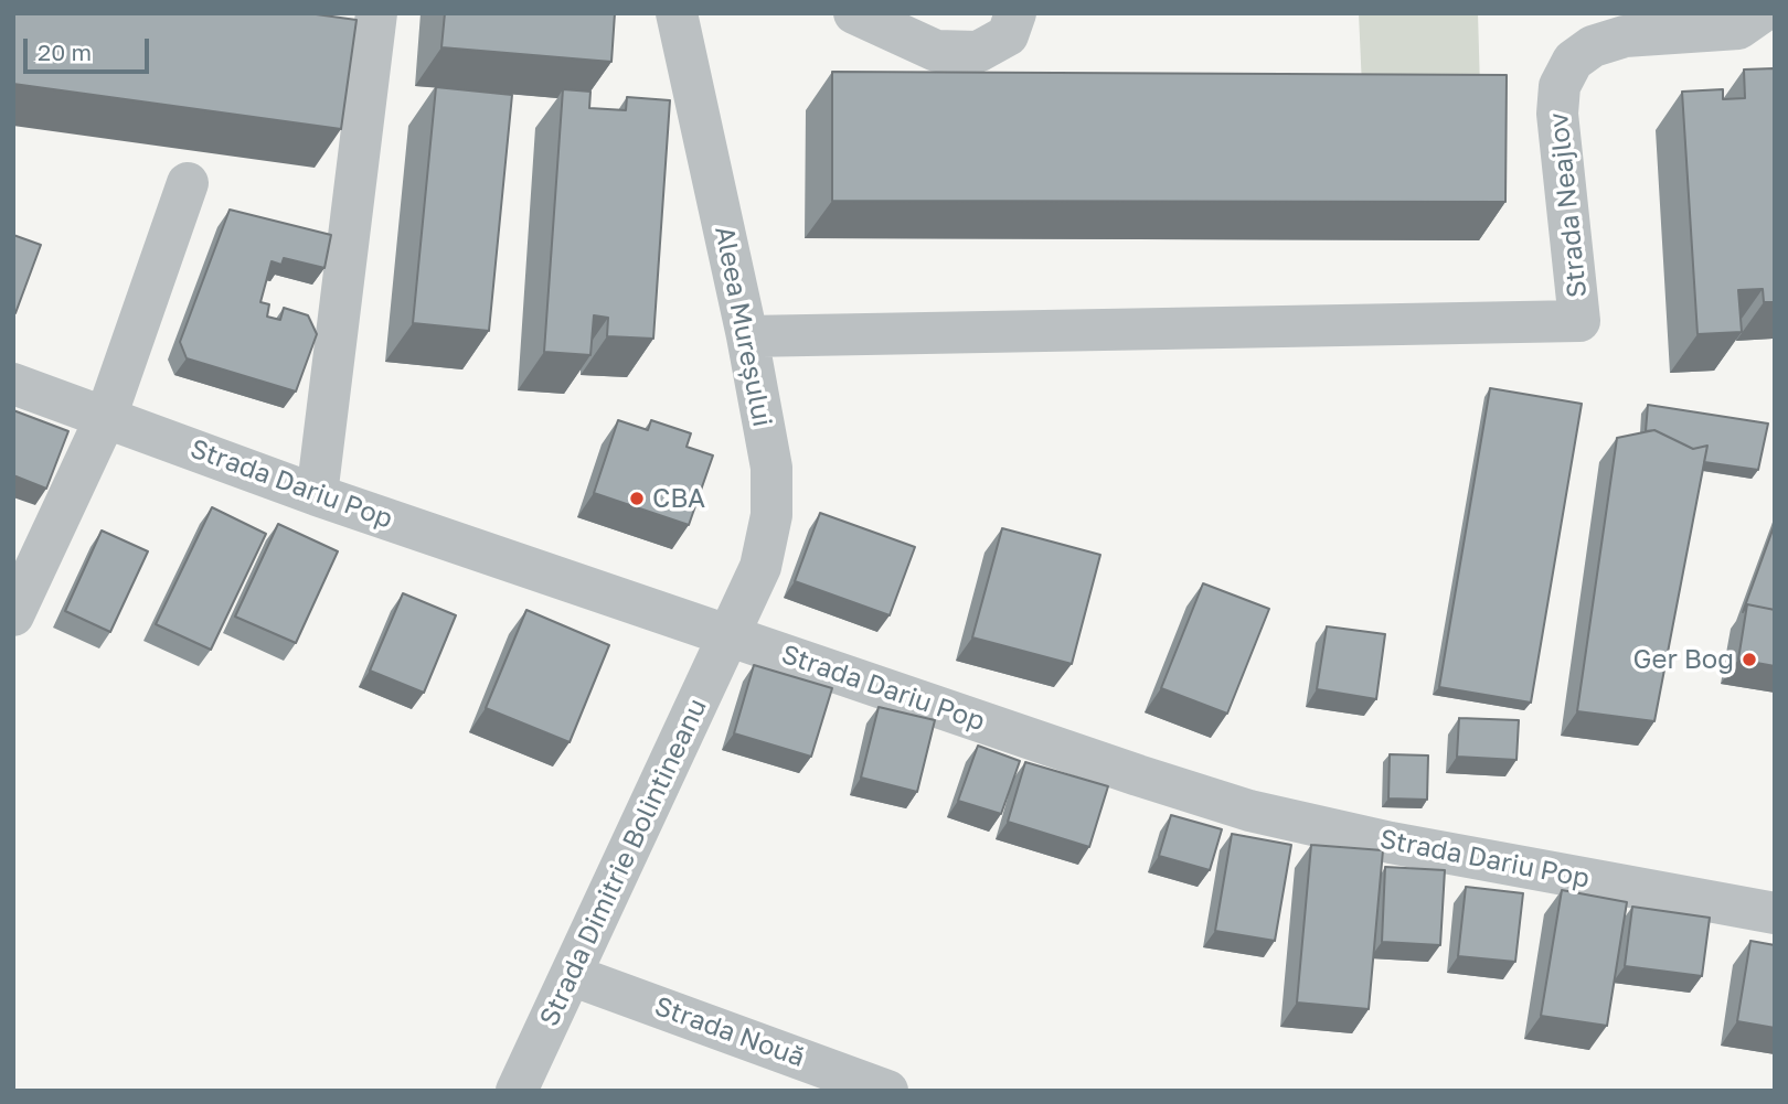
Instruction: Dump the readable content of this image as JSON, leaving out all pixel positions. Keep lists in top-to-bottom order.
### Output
{
  "streets": {
    "street": [
      "Strada Neajlov",
      "Aleea Mureșului",
      "Strada Dariu Pop",
      "Strada Dimitrie Bolintineanu",
      "Strada Nouă"
    ]
  },
  "crossings": [
    ["Strada Neajlov", "Aleea Mureșului"],
    ["Aleea Mureșului", "Strada Dariu Pop"],
    ["Aleea Mureșului", "Strada Dimitrie Bolintineanu"],
    ["Strada Dariu Pop", "Strada Dimitrie Bolintineanu"],
    ["Strada Dimitrie Bolintineanu", "Strada Nouă"]
  ],
  "places": ["CBA", "Ger Bog"],
  "scale_bar": "20 m"
}
